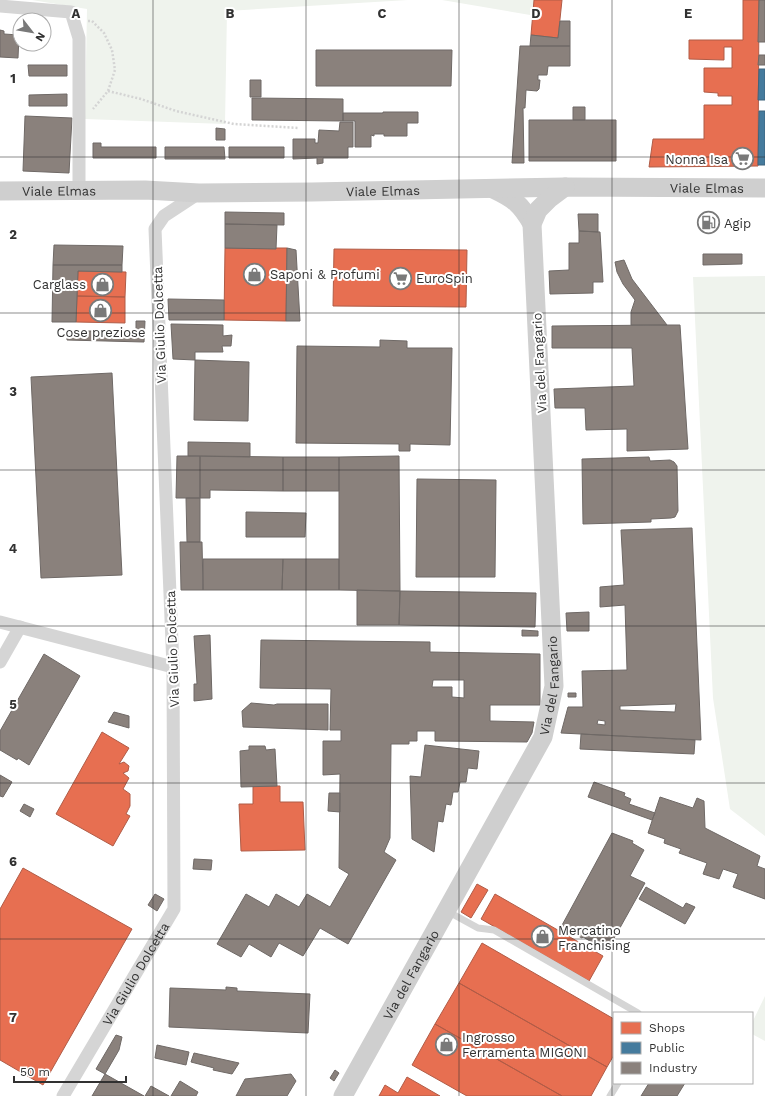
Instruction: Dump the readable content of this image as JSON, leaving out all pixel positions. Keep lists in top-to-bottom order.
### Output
{
  "streets": {
    "main road": ["Viale Elmas", "Via del Fangario"],
    "street": ["Via Giulio Dolcetta"]
  },
  "crossings": [
    ["Viale Elmas", "Via Giulio Dolcetta"],
    ["Viale Elmas", "Via del Fangario"]
  ],
  "places": {
    "supermarket": ["Nonna Isa", "EuroSpin"],
    "fuel station": ["Agip"],
    "shop": [
      "Saponi & Profumi",
      "Carglass",
      "Cose preziose",
      "Mercatino Franchising",
      "Ingrosso Ferramenta MIGONI"
    ]
  },
  "legend": ["Shops", "Public", "Industry"],
  "scale_bar": "50 m",
  "north": "bottom right",
  "grid": {
    "columns": [
      "A",
      "B",
      "C",
      "D",
      "E"
    ],
    "rows": [
      "1",
      "2",
      "3",
      "4",
      "5",
      "6",
      "7"
    ]
  }
}
